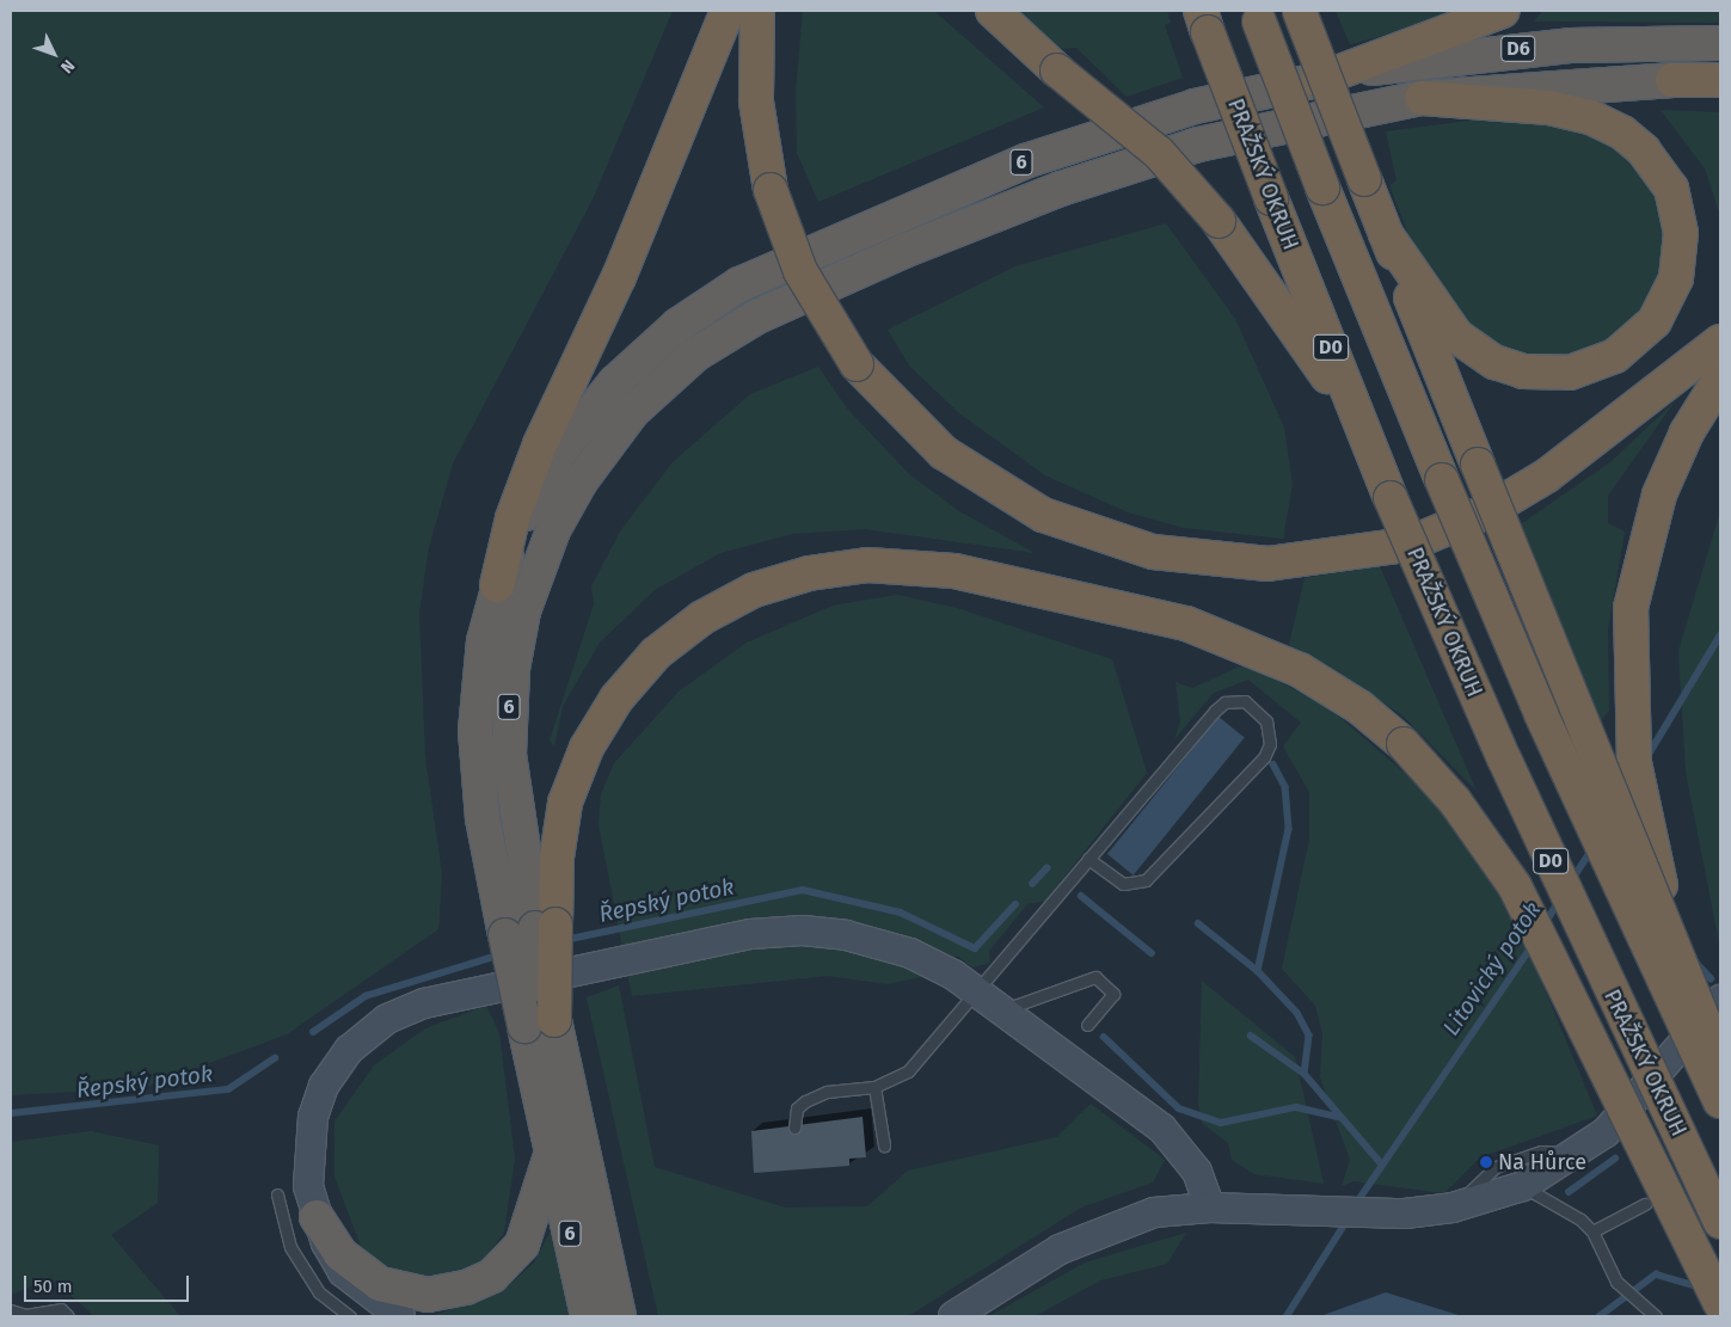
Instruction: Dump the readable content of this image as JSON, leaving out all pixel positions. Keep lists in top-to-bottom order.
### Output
{
  "streets": {
    "highway": [
      "D6",
      "6",
      "PRAŽSKÝ OKRUH",
      "D0"
    ]
  },
  "crossings": [
    ["D6", "6"]
  ],
  "water": ["Řepský potok", "Litovický potok"],
  "places": ["Na Hůrce"],
  "scale_bar": "50 m",
  "north": "bottom right"
}
